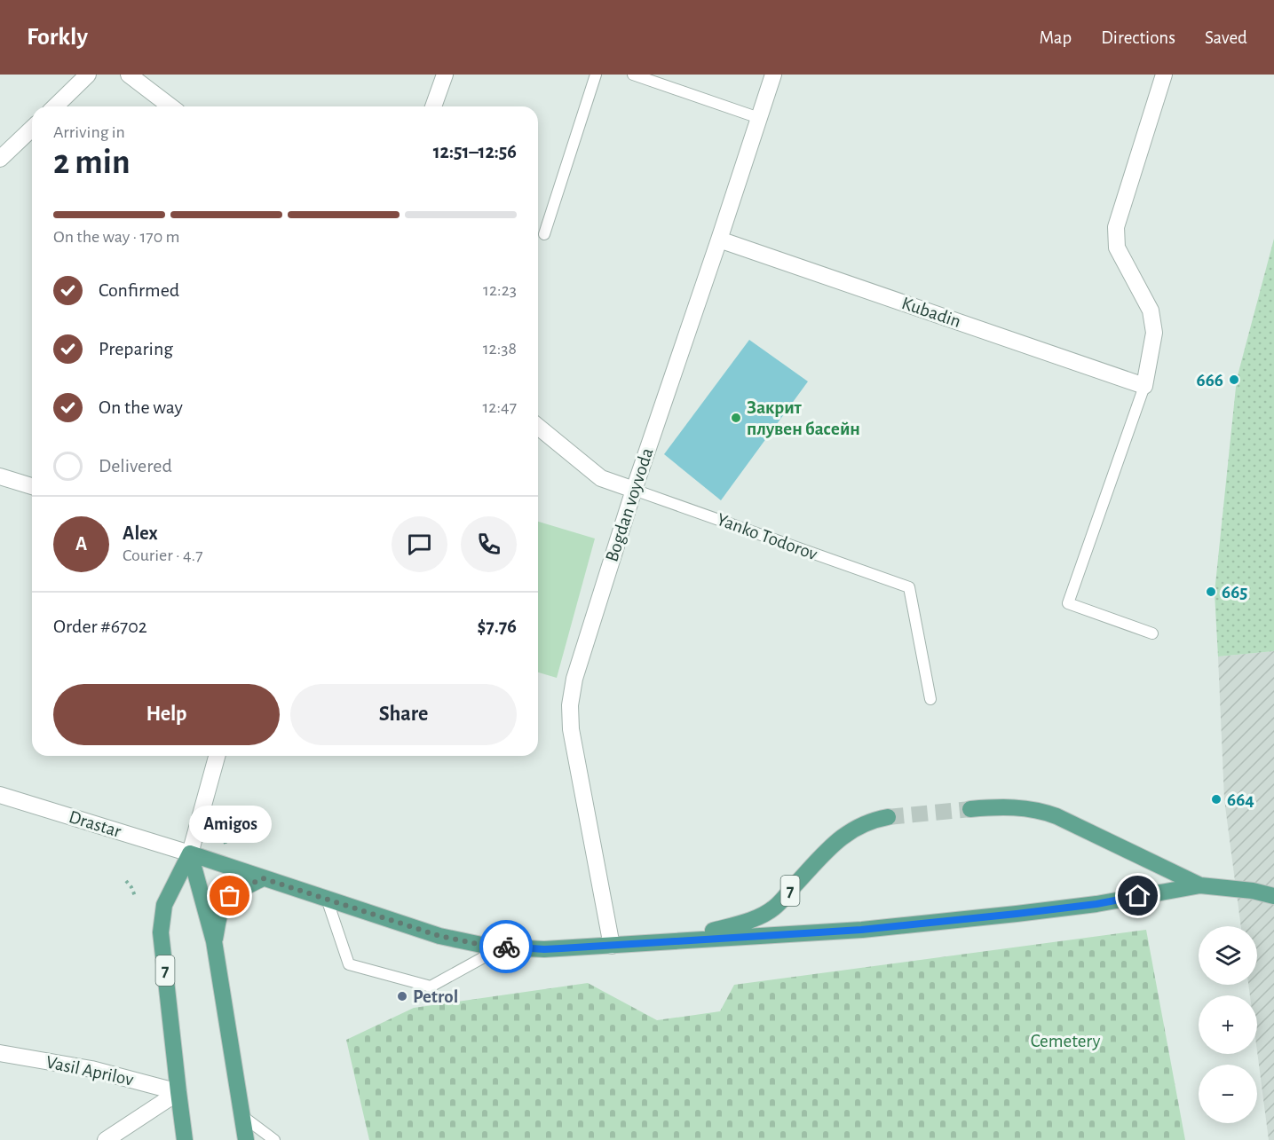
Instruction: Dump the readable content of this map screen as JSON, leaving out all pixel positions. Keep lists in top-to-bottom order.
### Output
{
  "streets": {
    "main road": ["7"],
    "street": [
      "Kubadin",
      "Bogdan voyvoda",
      "Yanko Todorov",
      "Drastar",
      "Vasil Aprilov"
    ]
  },
  "crossings": [
    ["Kubadin", "Bogdan voyvoda"],
    ["Bogdan voyvoda", "Yanko Todorov"],
    ["Bogdan voyvoda", "7"],
    ["Drastar", "7"],
    ["7", "Vasil Aprilov"]
  ],
  "parks": ["Cemetery"],
  "places": [
    "666",
    "Закрит плувен басейн",
    "665",
    "664",
    "Amigos",
    "Petrol"
  ],
  "page": {
    "header": "Forkly",
    "nav": ["Map", "Directions", "Saved"],
    "heading": ["2 min", "Arriving in", "12:51–12:56"],
    "panel": [
      "Alex",
      "Courier · 4.7",
      "Order #6702",
      "$7.76"
    ],
    "bar": "On the way · 170 m",
    "list": [
      ["Confirmed", "12:23"],
      ["Preparing", "12:38"],
      ["On the way", "12:47"],
      "Delivered"
    ],
    "round": "A",
    "buttons": ["Help", "Share"],
    "bubble": "Amigos",
    "map_buttons": ["+", "−"]
  }
}
